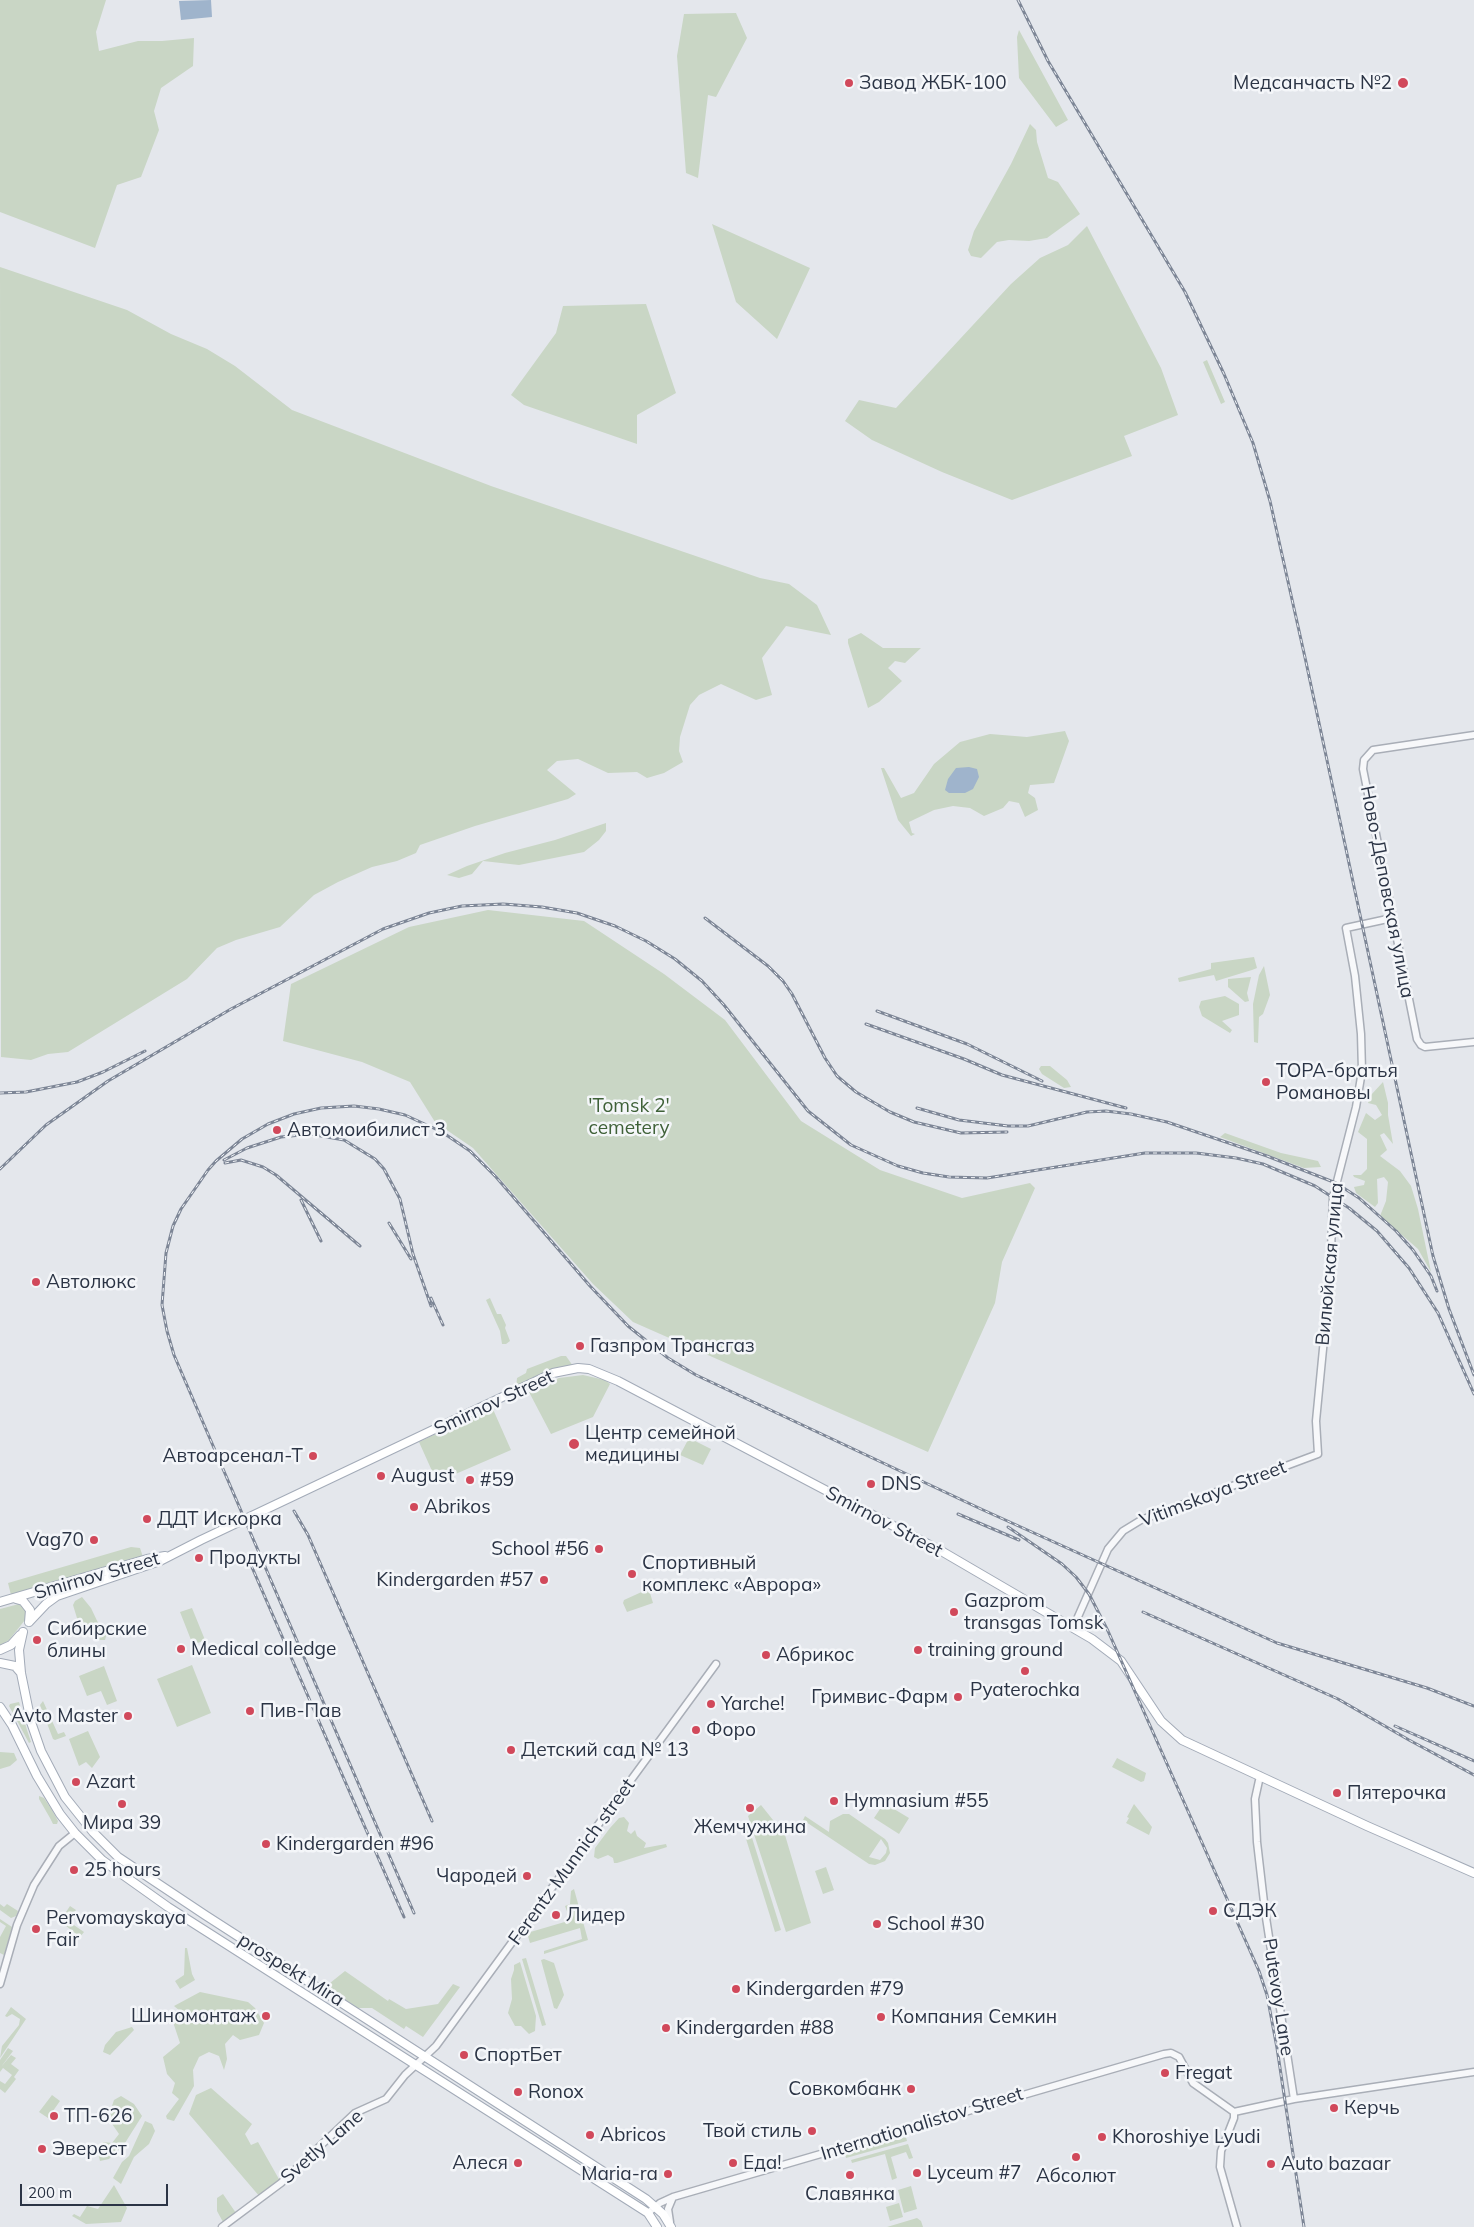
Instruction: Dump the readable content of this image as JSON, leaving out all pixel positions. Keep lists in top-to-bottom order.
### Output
{
  "streets": {
    "main road": ["Smirnov Street", "prospekt Mira"],
    "street": [
      "Ново-Деповская улица",
      "Вилюйская улица",
      "Vitimskaya Street",
      "Ferentz Munnich street",
      "Putevoy Lane",
      "Internationalistov Street",
      "Svetly Lane"
    ]
  },
  "crossings": [
    ["Ново-Деповская улица", "Вилюйская улица"],
    ["Вилюйская улица", "Vitimskaya Street"],
    ["Smirnov Street", "prospekt Mira"],
    ["Ferentz Munnich street", "prospekt Mira"],
    ["Ferentz Munnich street", "Svetly Lane"],
    ["prospekt Mira", "Internationalistov Street"],
    ["prospekt Mira", "Svetly Lane"]
  ],
  "parks": ["'Tomsk 2' cemetery"],
  "places": [
    "Завод ЖБК-100",
    "Медсанчасть №2",
    "ТОРА-братья Романовы",
    "Автомоибилист 3",
    "Автолюкс",
    "Газпром Трансгаз",
    "Центр семейной медицины",
    "Автоарсенал-Т",
    "August",
    "#59",
    "DNS",
    "Abrikos",
    "ДДТ Искорка",
    "Vag70",
    "School #56",
    "Продукты",
    "Спортивный комплекс «Аврора»",
    "Kindergarden #57",
    "Gazprom transgas Tomsk",
    "Сибирские блины",
    "Medical colledge",
    "training ground",
    "Абрикос",
    "Pyaterochka",
    "Гримвис-Фарм",
    "Yarche!",
    "Пив-Пав",
    "Avto Master",
    "Форо",
    "Детский сад № 13",
    "Azart",
    "Пятерочка",
    "Hymnasium #55",
    "Мира 39",
    "Жемчужина",
    "Kindergarden #96",
    "25 hours",
    "Чародей",
    "СДЭК",
    "Лидер",
    "School #30",
    "Pervomayskaya Fair",
    "Kindergarden #79",
    "Шиномонтаж",
    "Компания Семкин",
    "Kindergarden #88",
    "СпортБет",
    "Fregat",
    "Совкомбанк",
    "Ronox",
    "Керчь",
    "ТП-626",
    "Твой стиль",
    "Abricos",
    "Khoroshiye Lyudi",
    "Эверест",
    "Абсолют",
    "Алеся",
    "Еда!",
    "Auto bazaar",
    "Lyceum #7",
    "Maria-ra",
    "Славянка"
  ],
  "scale_bar": "200 m"
}
